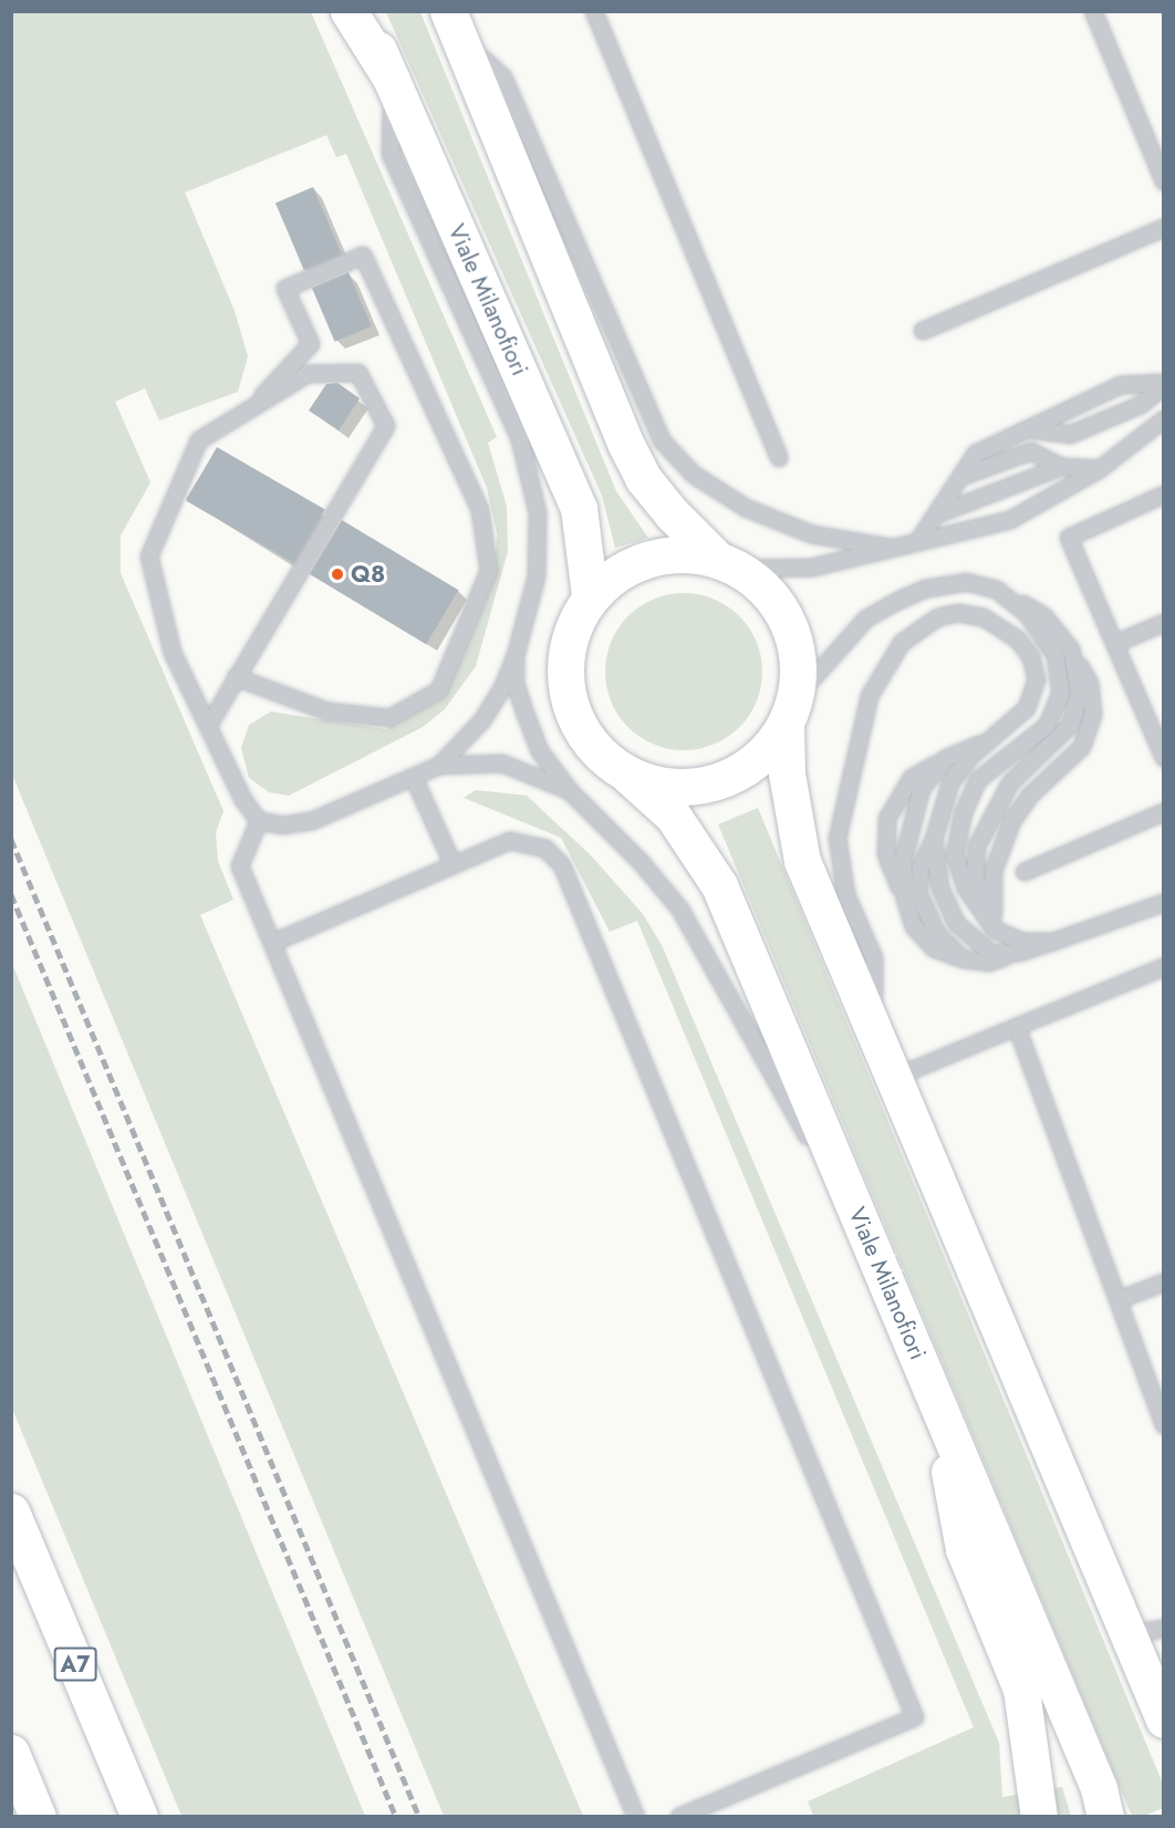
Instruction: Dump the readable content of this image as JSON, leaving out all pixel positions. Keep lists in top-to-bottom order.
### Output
{
  "streets": {
    "main road": ["Viale Milanofiori", "A7"]
  },
  "places": ["Q8"]
}
